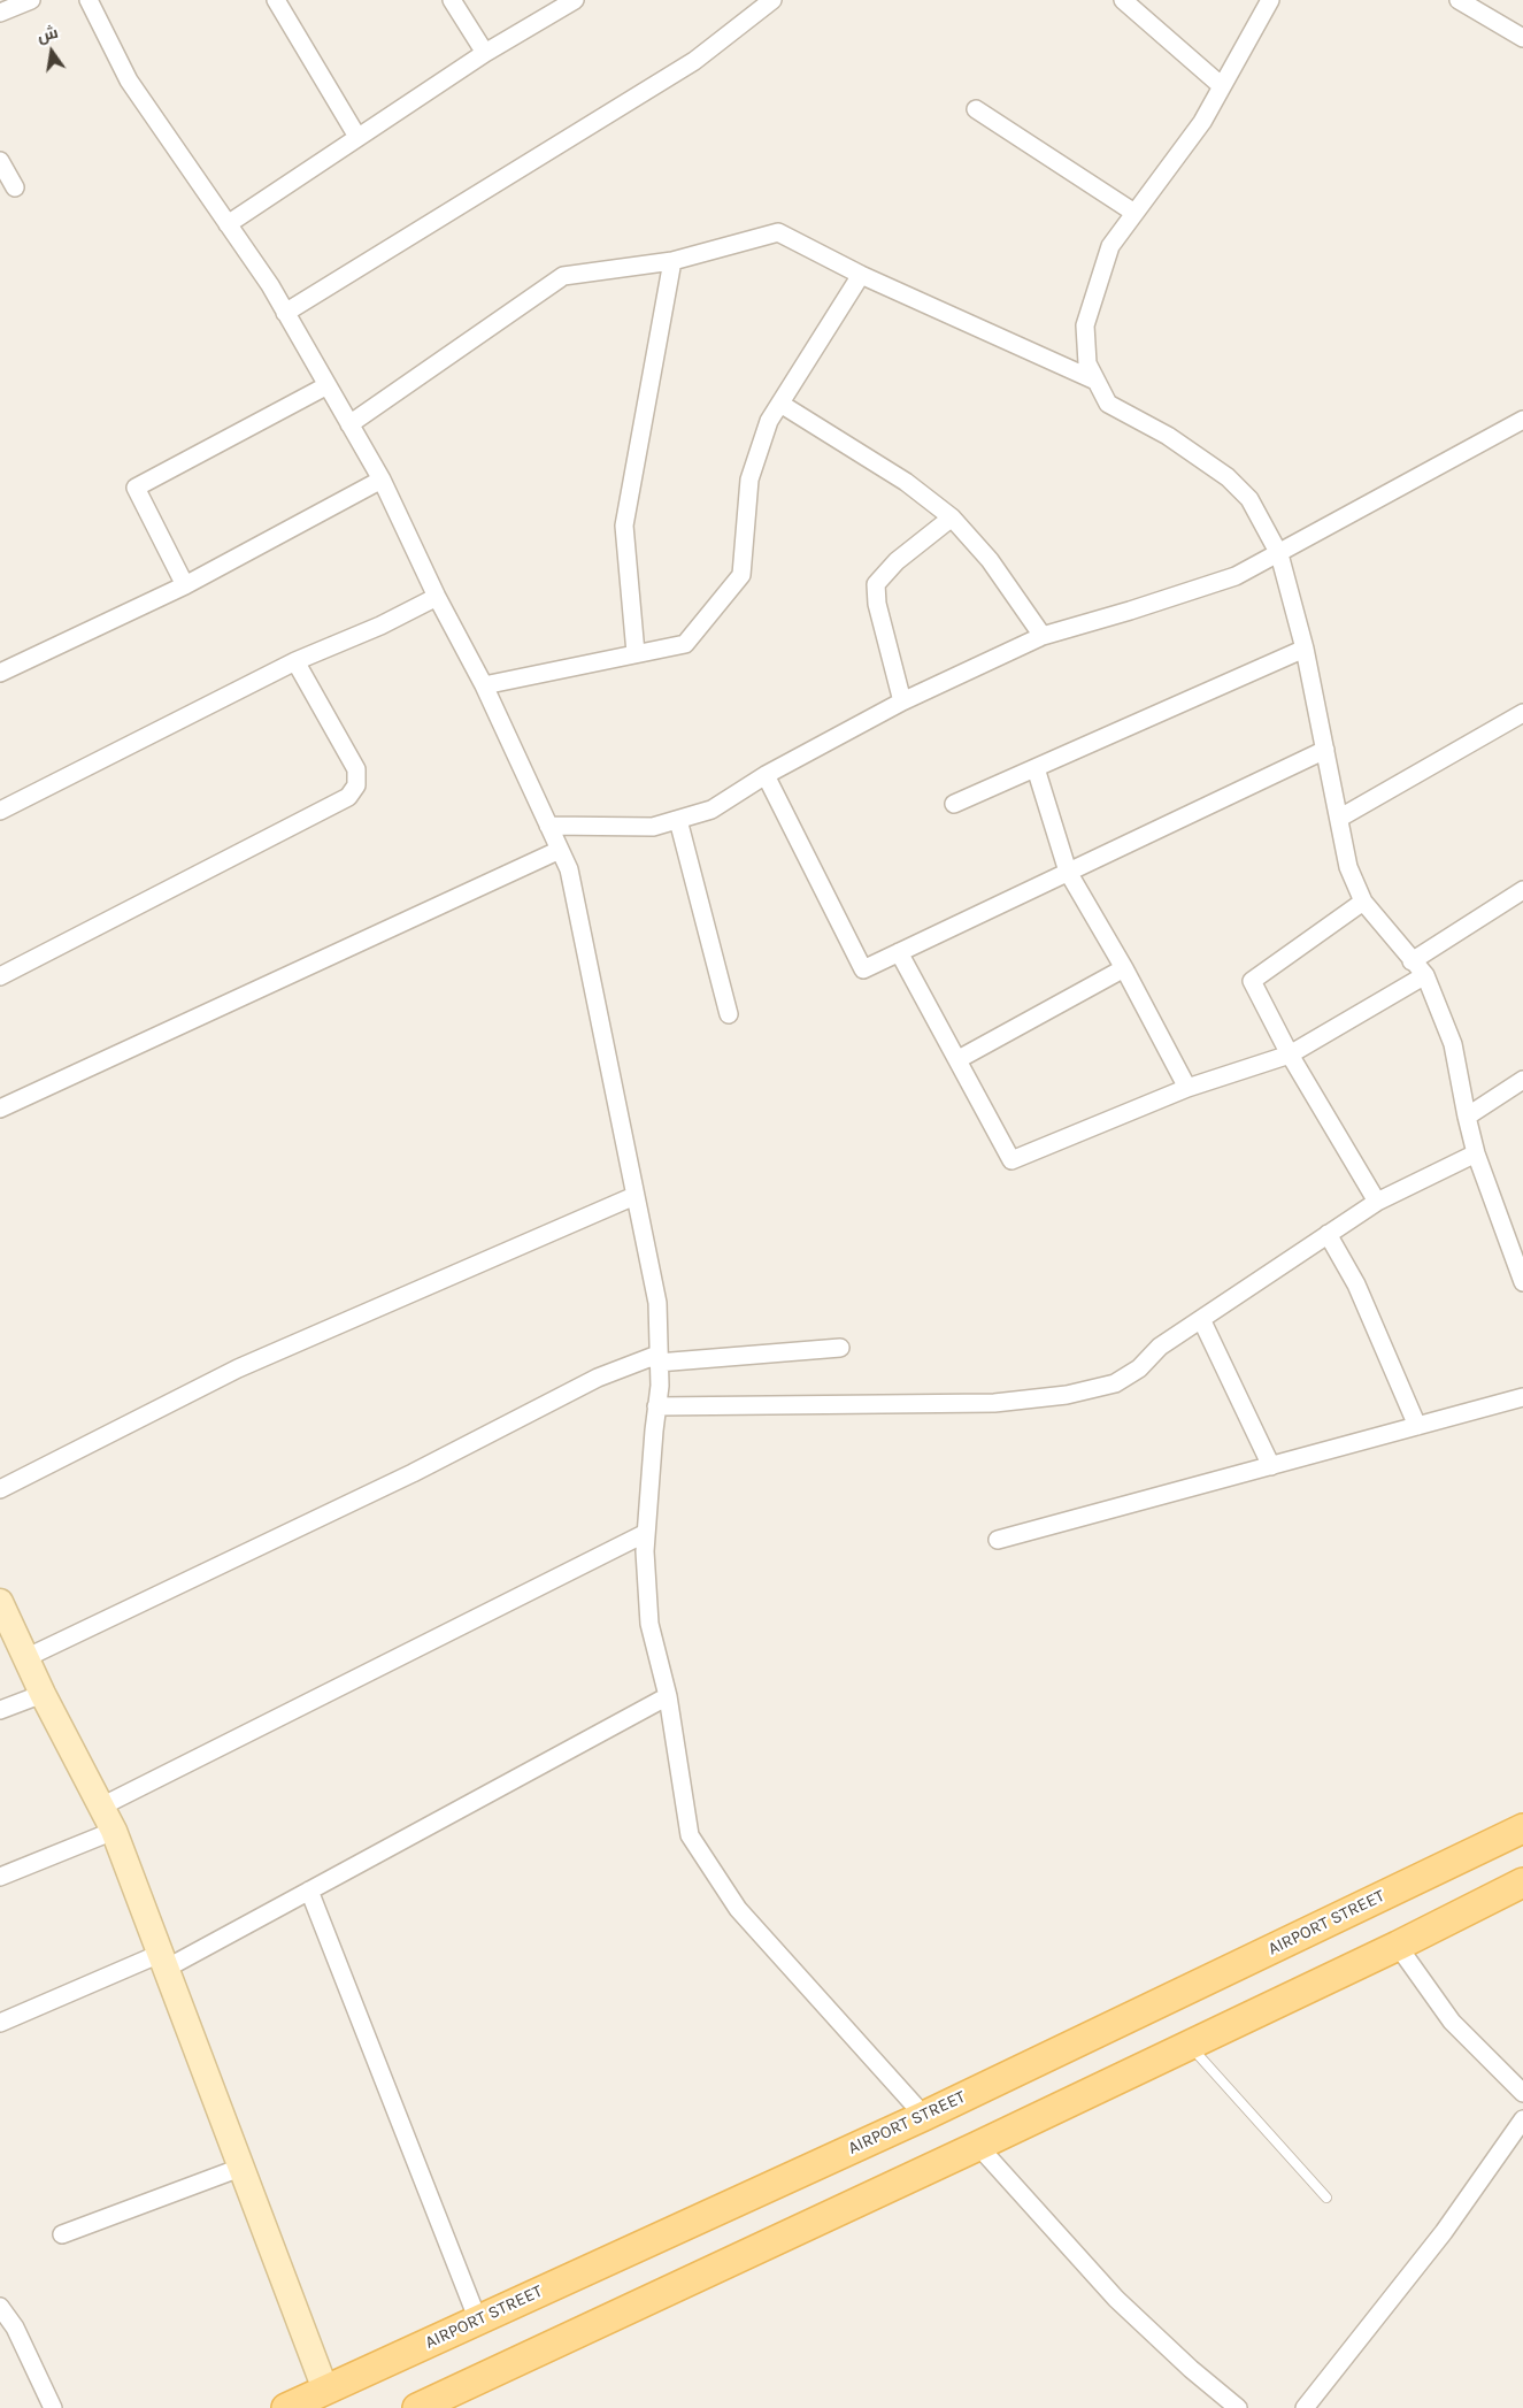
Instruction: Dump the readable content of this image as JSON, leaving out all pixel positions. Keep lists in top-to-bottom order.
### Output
{
  "streets": {
    "main road": ["AIRPORT STREET"]
  },
  "north": "top"
}
